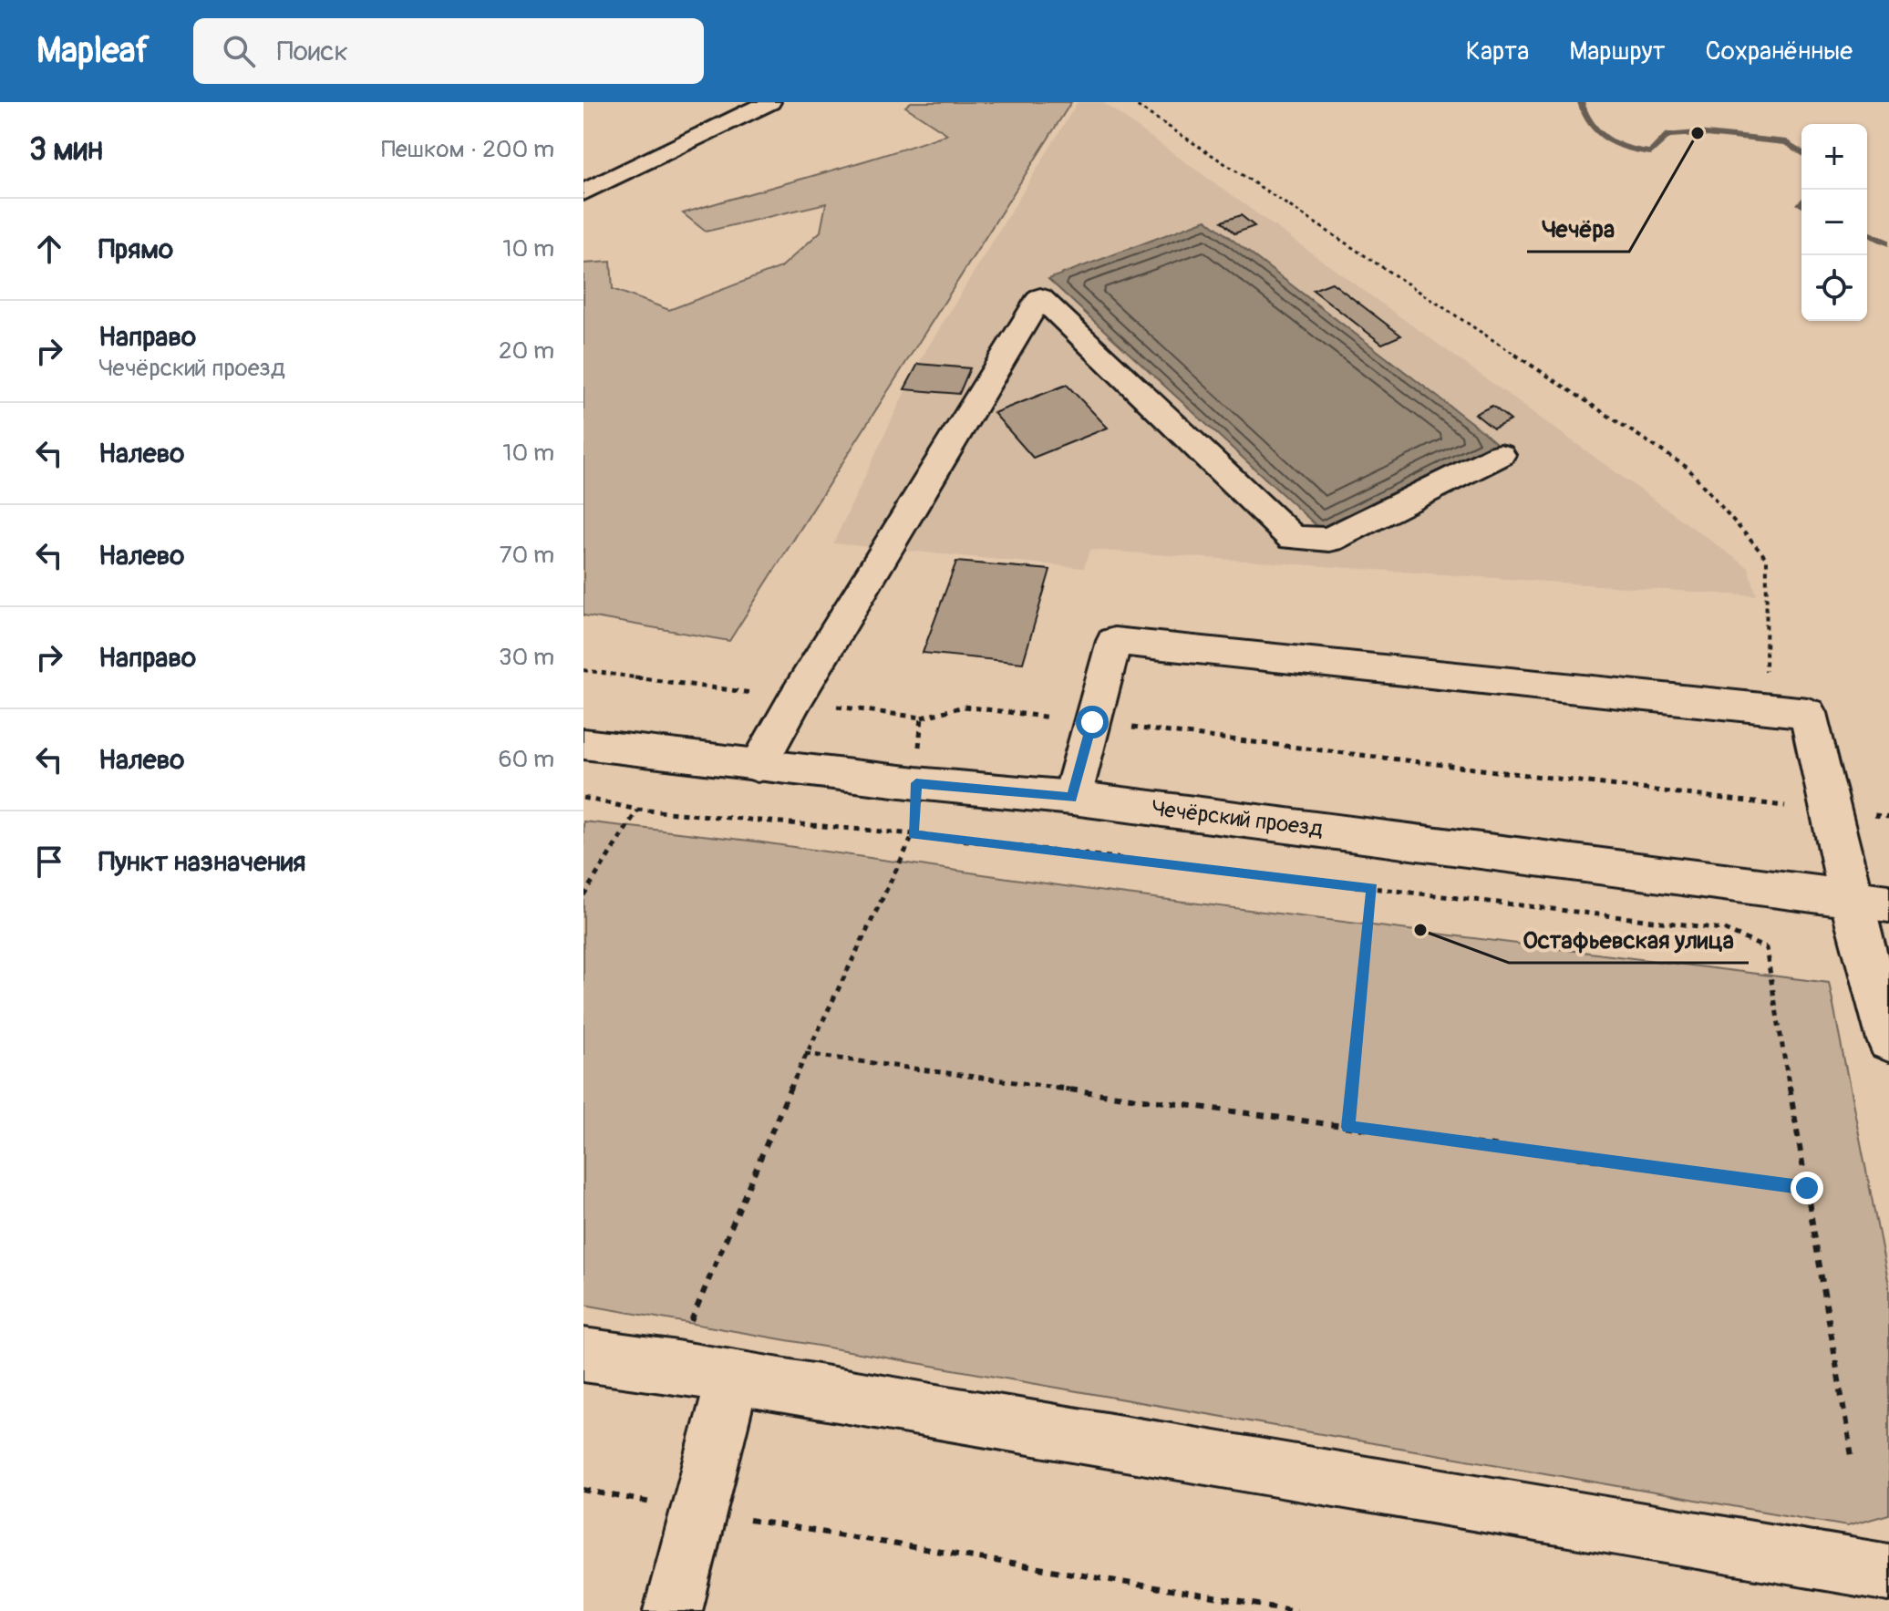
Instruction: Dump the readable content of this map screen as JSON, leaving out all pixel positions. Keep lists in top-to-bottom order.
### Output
{
  "streets": {
    "street": ["Чечёрский проезд"]
  },
  "places": ["Чечёра", "Остафьевская улица"],
  "page": {
    "header": "Mapleaf",
    "search": "Поиск",
    "nav": ["Карта", "Маршрут", "Сохранённые"],
    "heading": ["3 мин", "Пешком · 200 m"],
    "map_buttons": ["+", "−"],
    "list": [
      ["Прямо", "10 m"],
      ["Направо", "Чечёрский проезд", "20 m"],
      ["Налево", "10 m"],
      ["Налево", "70 m"],
      ["Направо", "30 m"],
      ["Налево", "60 m"],
      "Пункт назначения"
    ]
  }
}
